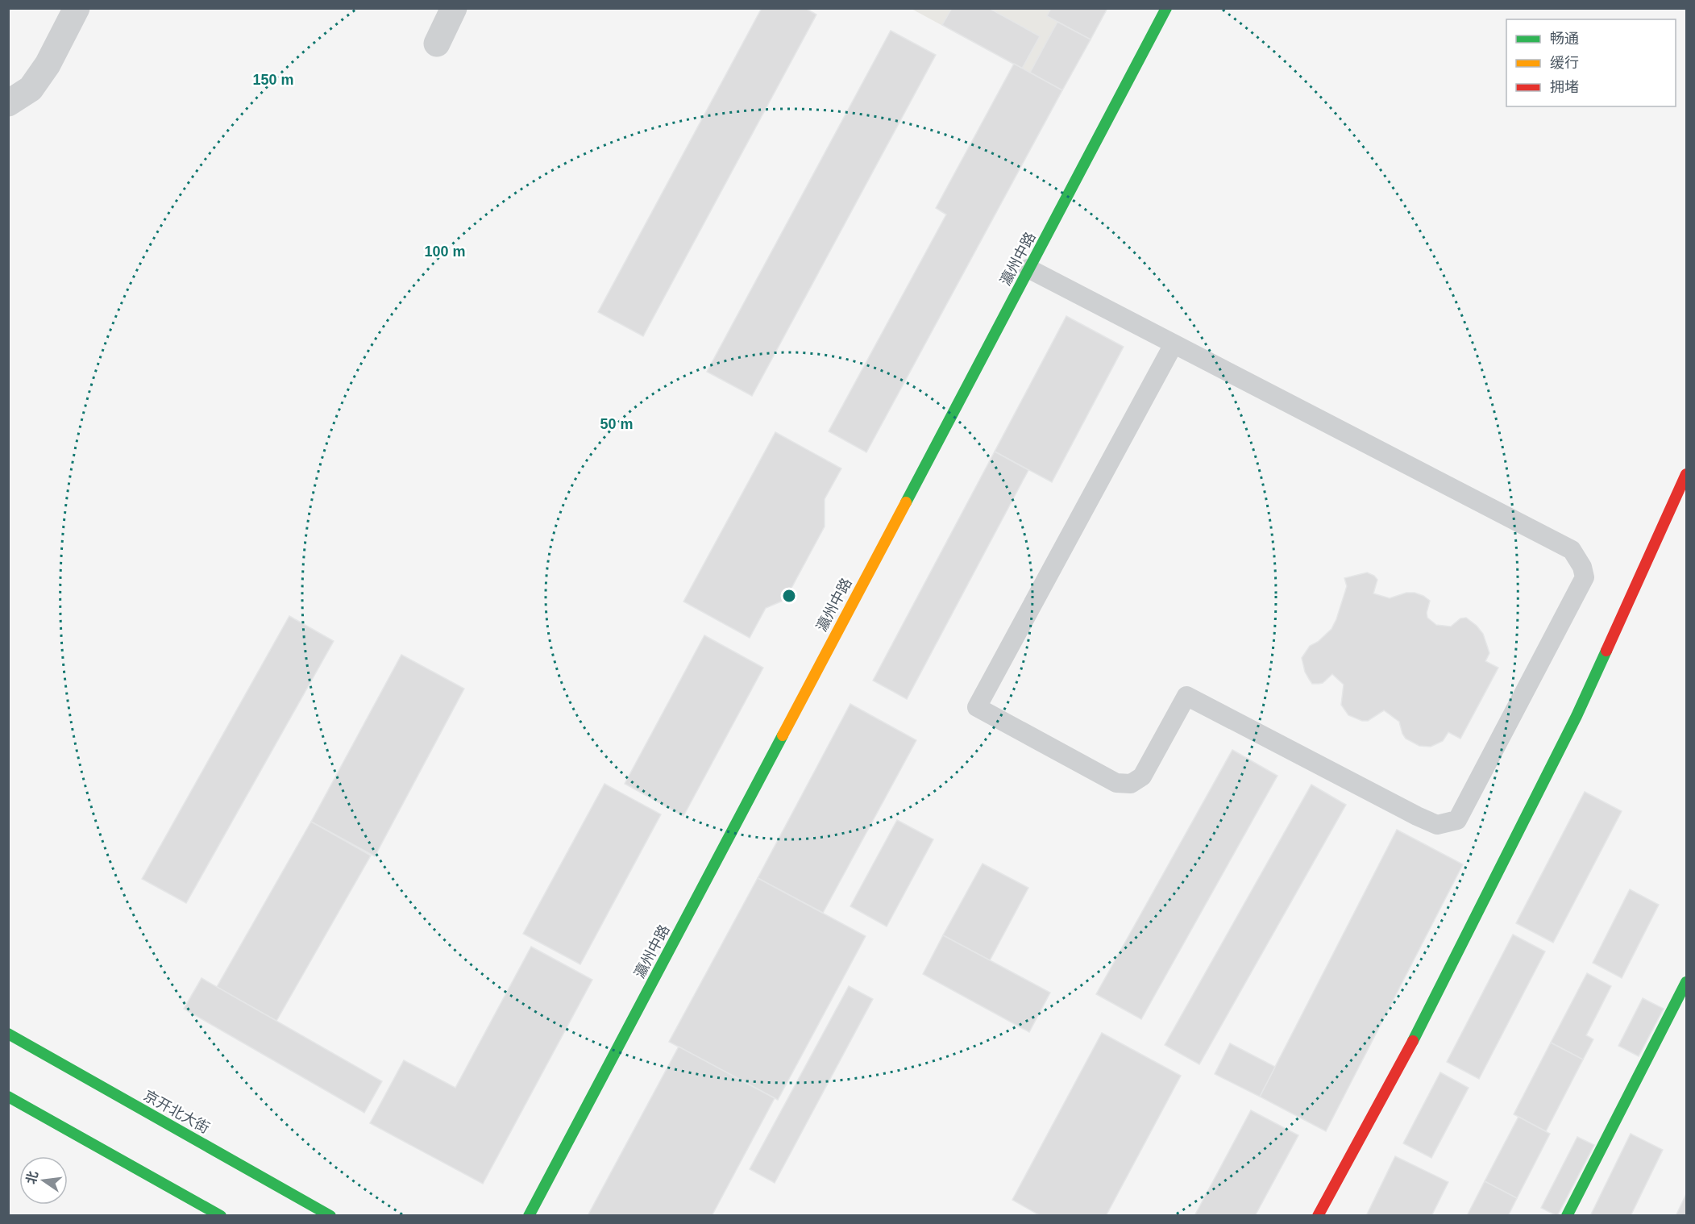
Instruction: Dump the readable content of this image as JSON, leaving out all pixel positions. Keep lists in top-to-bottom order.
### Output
{
  "streets": {
    "main road": ["瀛州中路", "京开北大街"]
  },
  "legend": ["畅通", "缓行", "拥堵"],
  "north": "left",
  "rings": ["150 m", "100 m", "50 m"]
}
